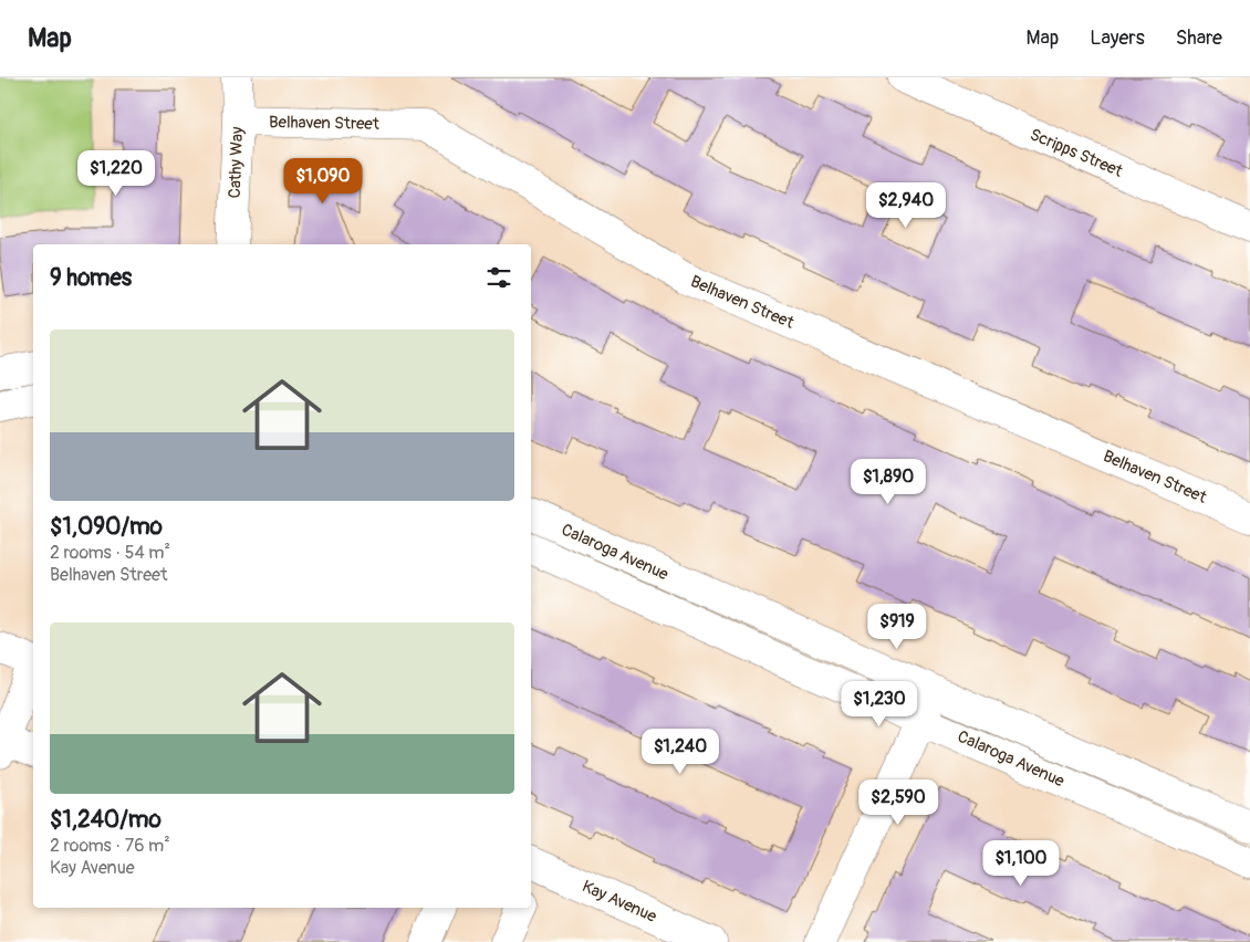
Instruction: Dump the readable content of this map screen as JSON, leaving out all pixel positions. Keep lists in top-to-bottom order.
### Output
{
  "streets": {
    "street": [
      "Belhaven Street",
      "Scripps Street",
      "Cathy Way",
      "Calaroga Avenue",
      "Kay Avenue"
    ]
  },
  "crossings": [
    ["Belhaven Street", "Cathy Way"]
  ],
  "page": {
    "header": "Map",
    "nav": ["Map", "Layers", "Share"],
    "price": [
      "$1,220",
      "$1,090",
      "$2,940",
      "$1,890",
      "$919",
      "$1,230",
      "$1,240",
      "$2,590",
      "$1,100"
    ],
    "heading": "9 homes",
    "list": [
      {
        "name": "$1,090/mo",
        "note": "2 rooms · 54 m² · Belhaven Street"
      },
      {
        "name": "$1,240/mo",
        "note": "2 rooms · 76 m² · Kay Avenue"
      }
    ]
  }
}
